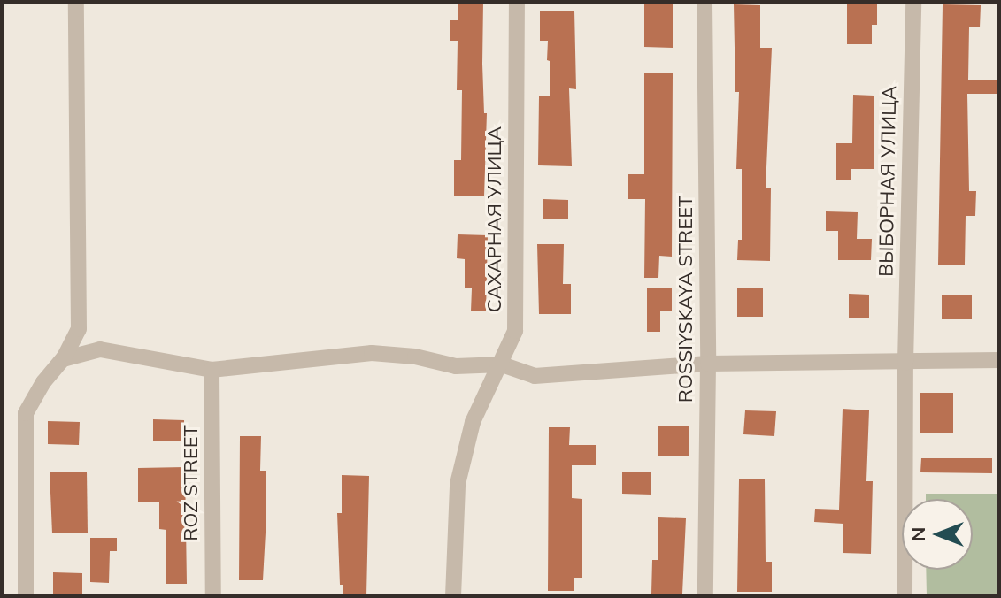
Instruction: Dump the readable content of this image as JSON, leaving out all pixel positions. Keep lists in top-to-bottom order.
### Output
{
  "streets": {
    "street": [
      "ВЫБОРНАЯ УЛИЦА",
      "САХАРНАЯ УЛИЦА",
      "ROSSIYSKAYA STREET",
      "ROZ STREET"
    ]
  },
  "north": "left"
}
